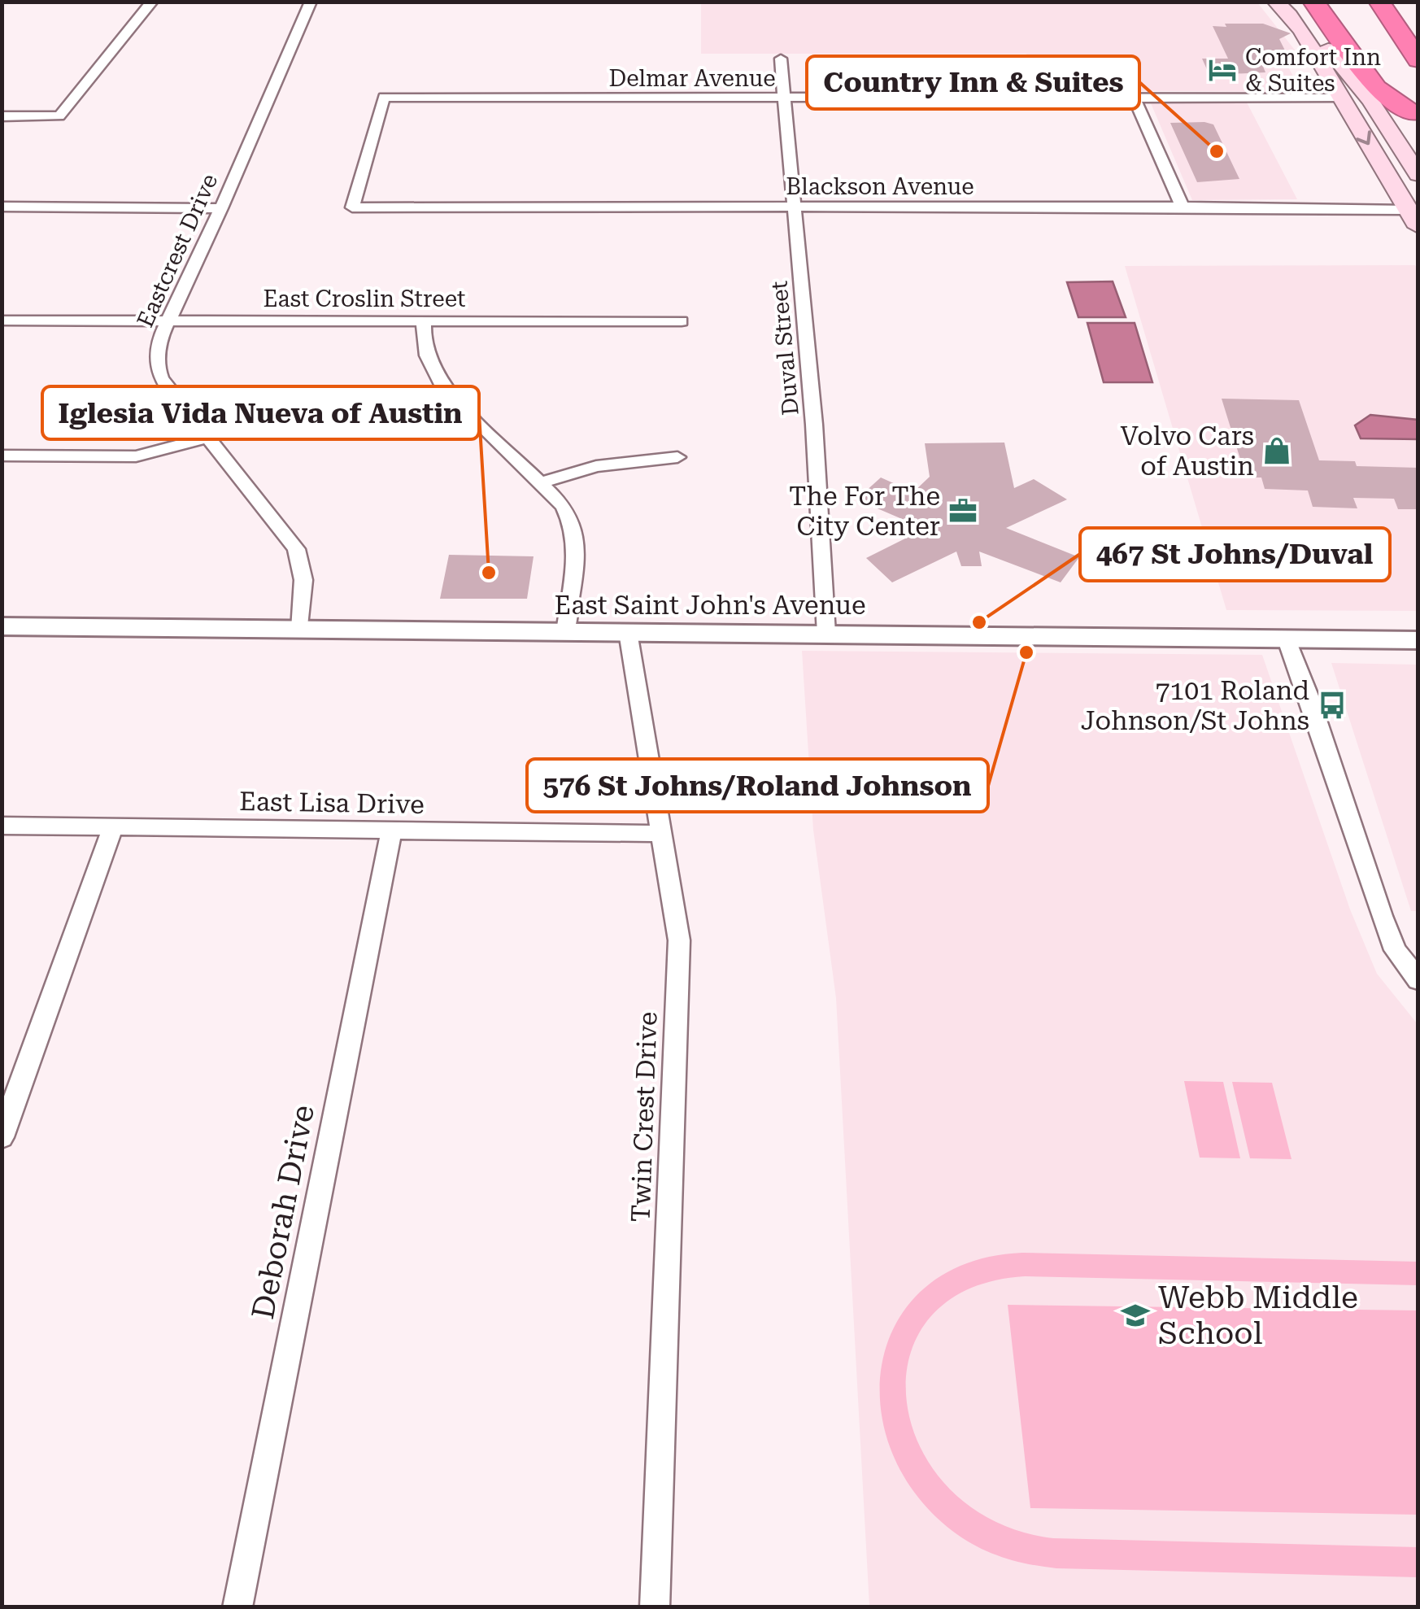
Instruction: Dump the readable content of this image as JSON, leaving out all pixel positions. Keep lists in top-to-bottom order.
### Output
{
  "streets": {
    "street": [
      "Delmar Avenue",
      "Blackson Avenue",
      "Eastcrest Drive",
      "East Croslin Street",
      "Duval Street",
      "East Saint John's Avenue",
      "East Lisa Drive",
      "Twin Crest Drive",
      "Deborah Drive"
    ]
  },
  "crossings": [
    ["Delmar Avenue", "Blackson Avenue"],
    ["Delmar Avenue", "Duval Street"],
    ["Blackson Avenue", "Duval Street"],
    ["Eastcrest Drive", "East Croslin Street"],
    ["Eastcrest Drive", "East Saint John's Avenue"],
    ["Duval Street", "East Saint John's Avenue"],
    ["East Saint John's Avenue", "Twin Crest Drive"],
    ["East Lisa Drive", "Twin Crest Drive"],
    ["East Lisa Drive", "Deborah Drive"]
  ],
  "places": {
    "hotel": ["Comfort Inn & Suites"],
    "other": [
      "Country Inn & Suites",
      "Iglesia Vida Nueva of Austin",
      "467 St Johns/Duval",
      "576 St Johns/Roland Johnson"
    ],
    "shop": ["Volvo Cars of Austin"],
    "office": ["The For The City Center"],
    "bus stop": ["7101 Roland Johnson/St Johns"],
    "school or university": ["Webb Middle School"]
  }
}
